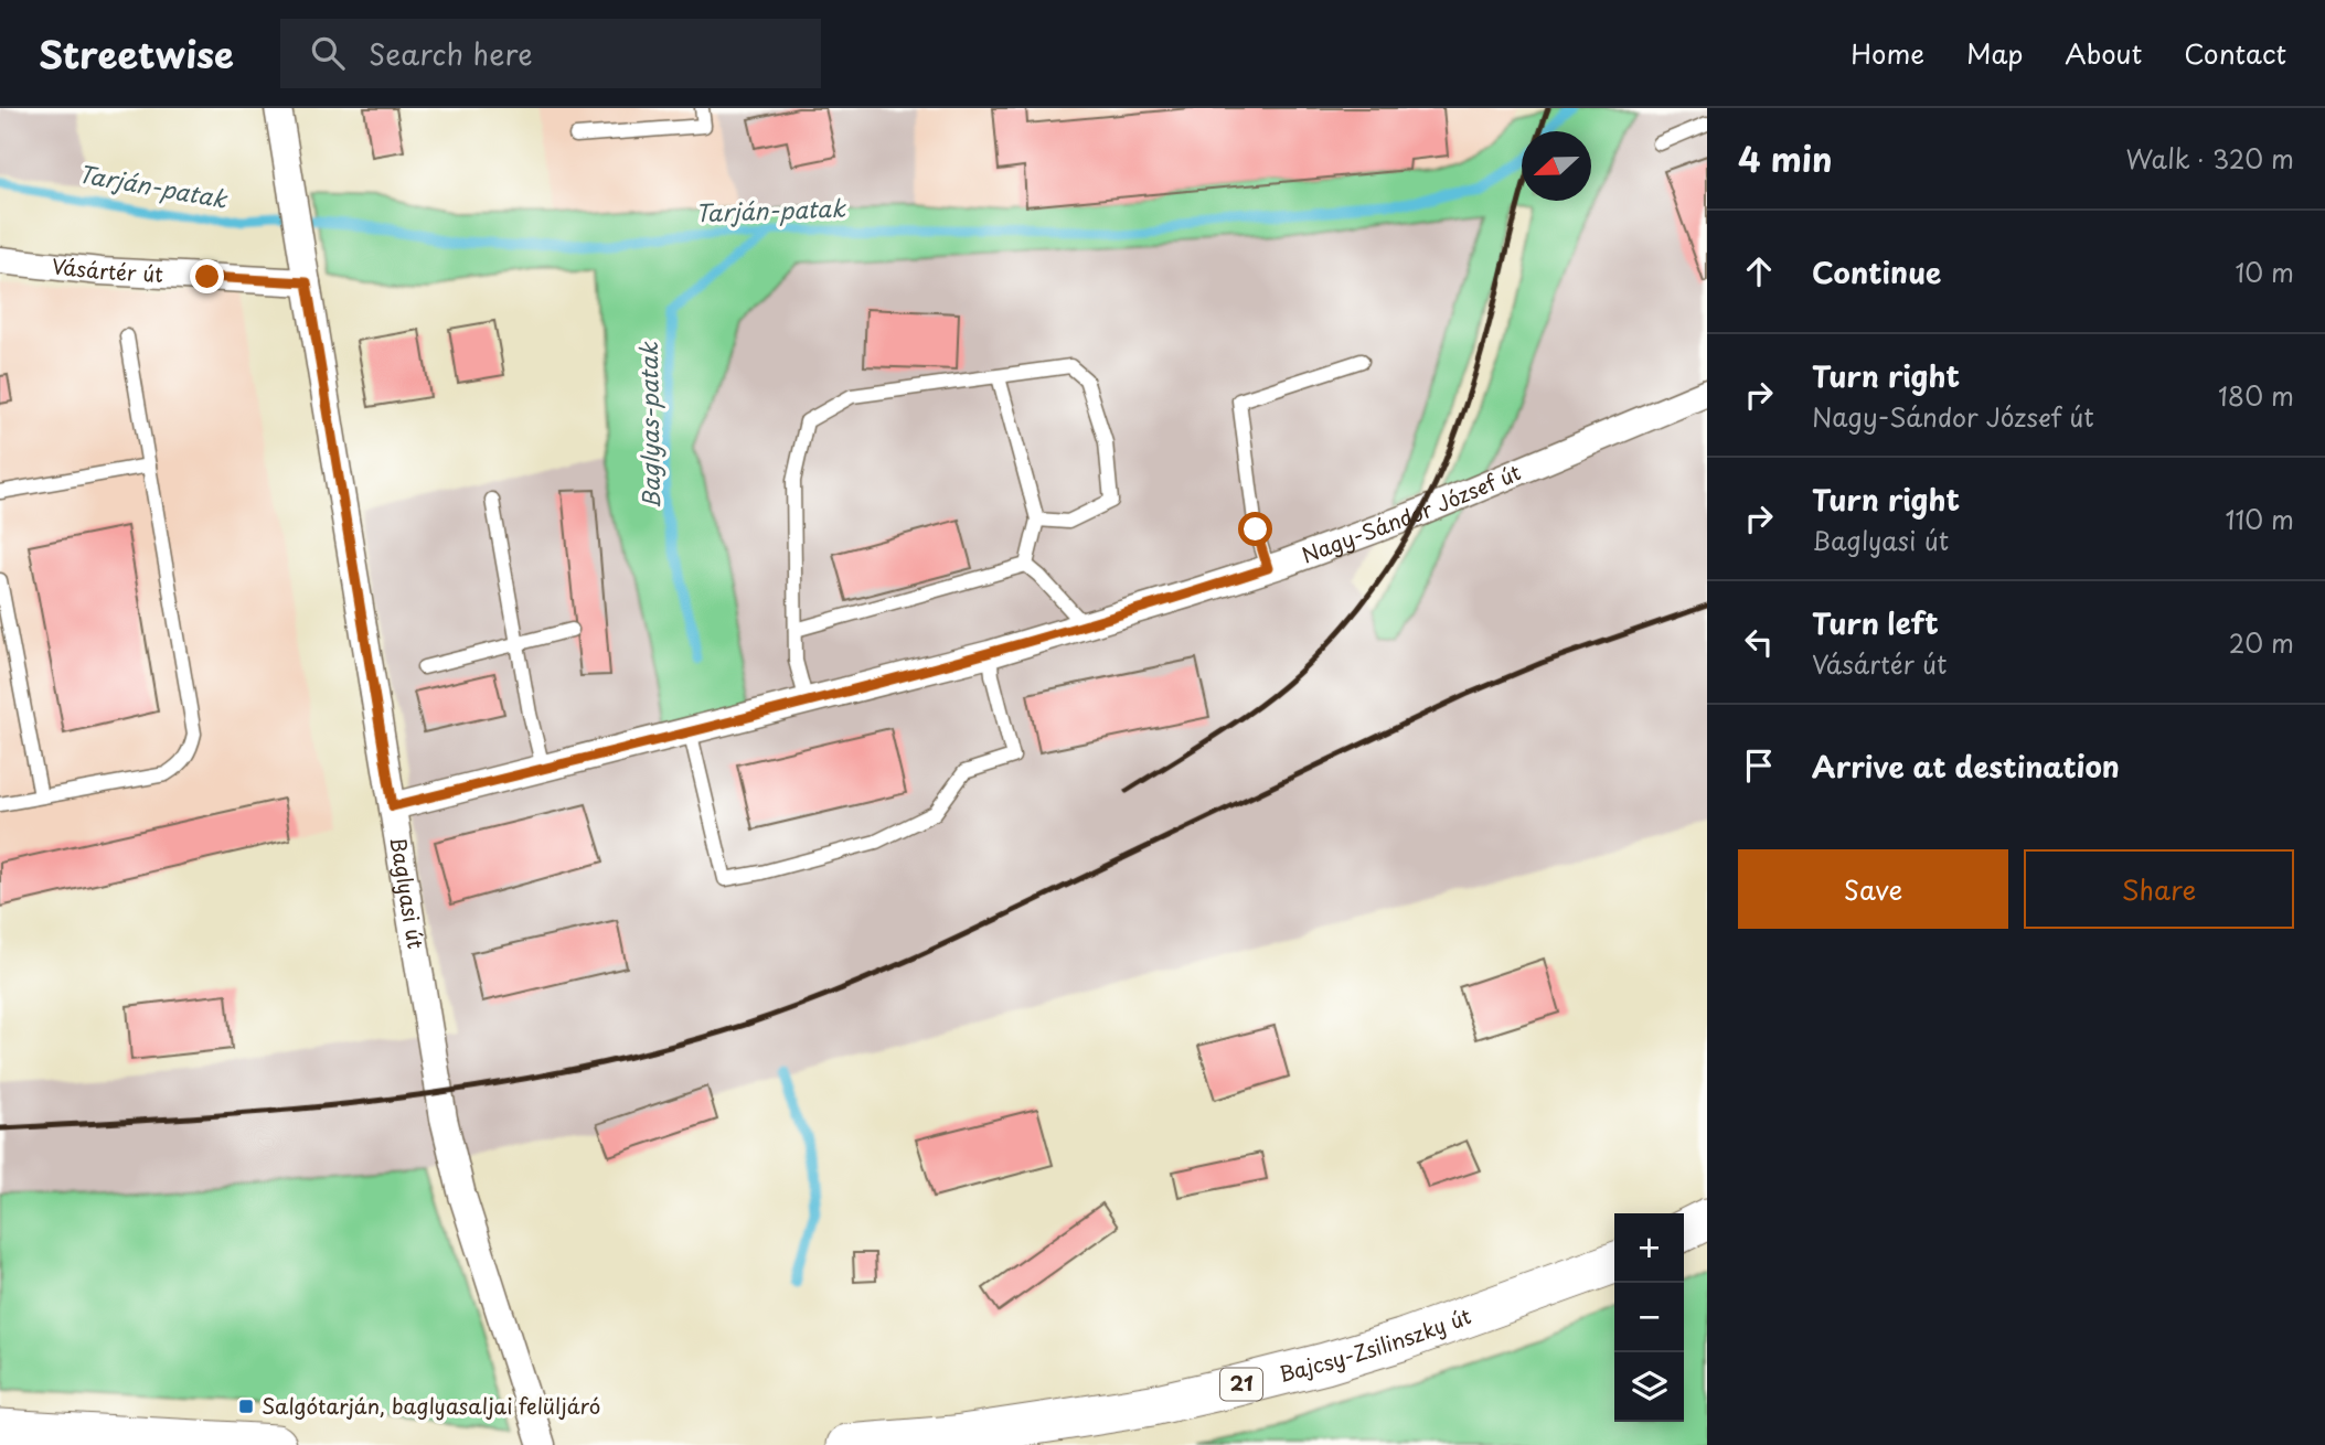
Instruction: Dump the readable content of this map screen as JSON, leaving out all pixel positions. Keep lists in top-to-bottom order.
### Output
{
  "streets": {
    "main road": ["Bajcsy-Zsilinszky út", "21"],
    "street": ["Vásártér út", "Nagy-Sándor József út", "Baglyasi út"]
  },
  "crossings": [
    ["Vásártér út", "Baglyasi út"],
    ["Nagy-Sándor József út", "Baglyasi út"]
  ],
  "water": ["Tarján-patak", "Baglyas-patak"],
  "places": {
    "transit": ["Salgótarján, baglyasaljai felüljáró"]
  },
  "north": "left",
  "page": {
    "header": "Streetwise",
    "search": "Search here",
    "nav": [
      "Home",
      "Map",
      "About",
      "Contact"
    ],
    "heading": ["4 min", "Walk · 320 m"],
    "list": [
      ["Continue", "10 m"],
      ["Turn right", "Nagy-Sándor József út", "180 m"],
      ["Turn right", "Baglyasi út", "110 m"],
      ["Turn left", "Vásártér út", "20 m"],
      "Arrive at destination"
    ],
    "buttons": ["Save", "Share"],
    "map_buttons": ["+", "−"]
  }
}
